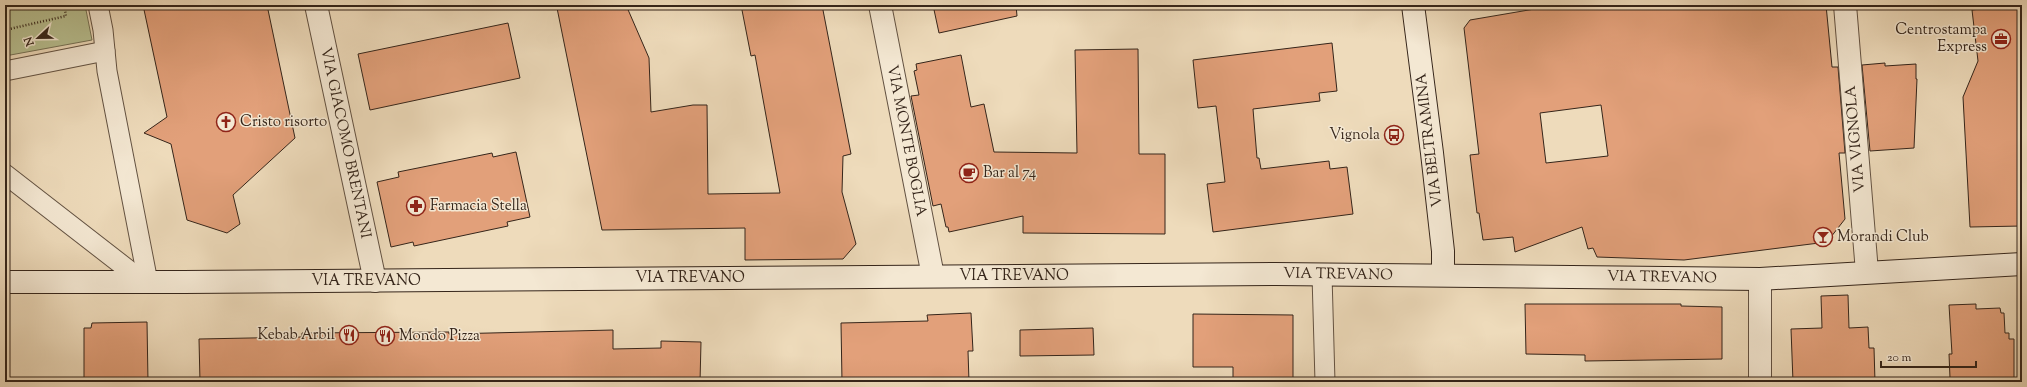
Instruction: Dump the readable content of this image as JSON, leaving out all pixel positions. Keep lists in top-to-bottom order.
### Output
{
  "streets": {
    "main road": [
      "VIA VIGNOLA",
      "VIA BELTRAMINA",
      "VIA MONTE BOGLIA",
      "VIA GIACOMO BRENTANI",
      "VIA TREVANO"
    ]
  },
  "crossings": [
    ["VIA VIGNOLA", "VIA TREVANO"],
    ["VIA BELTRAMINA", "VIA TREVANO"],
    ["VIA MONTE BOGLIA", "VIA TREVANO"],
    ["VIA GIACOMO BRENTANI", "VIA TREVANO"]
  ],
  "places": {
    "office": ["Centrostampa Express"],
    "church": ["Cristo risorto"],
    "bus stop": ["Vignola"],
    "cafe": ["Bar al 74"],
    "pharmacy": ["Farmacia Stella"],
    "bar": ["Morandi Club"],
    "restaurant": ["Kebab Arbil", "Mondo Pizza"]
  },
  "scale_bar": "20 m",
  "north": "left"
}
